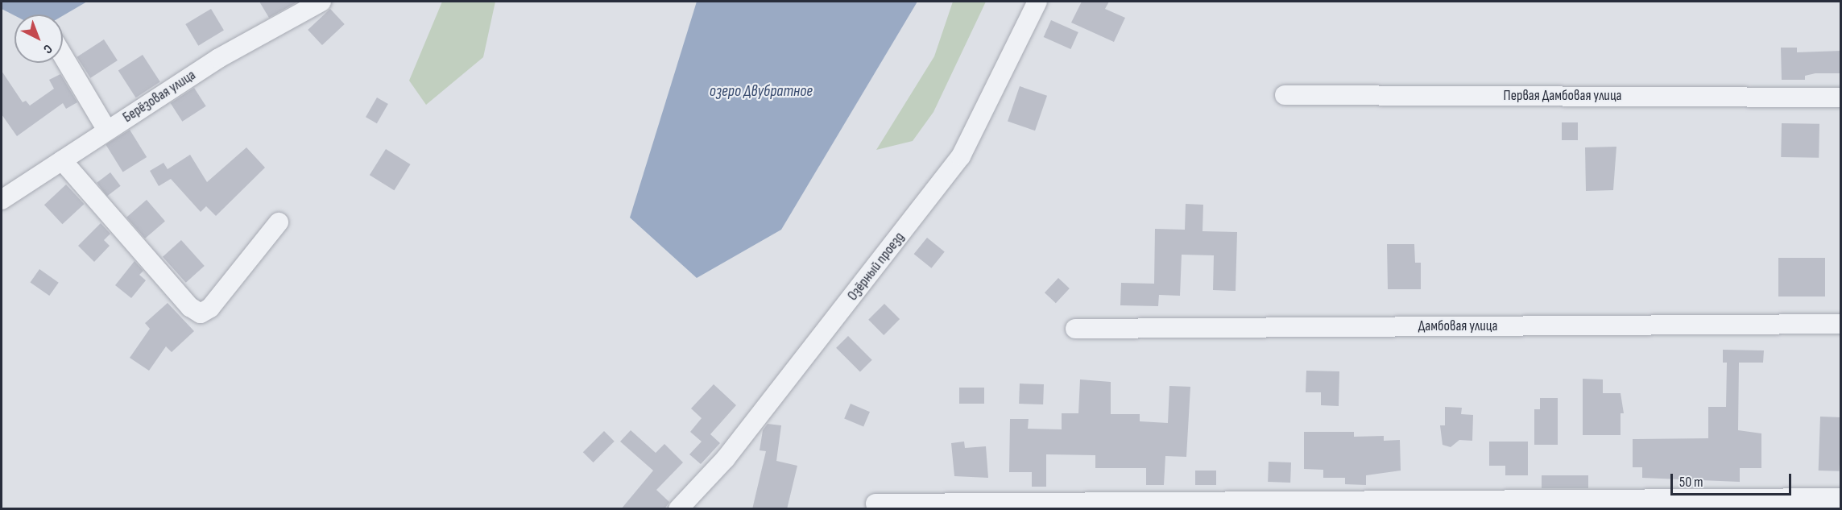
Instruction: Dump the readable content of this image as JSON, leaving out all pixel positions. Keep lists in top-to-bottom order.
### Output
{
  "streets": {
    "street": [
      "Первая Дамбовая улица",
      "Берёзовая улица",
      "Озёрный проезд",
      "Дамбовая улица"
    ]
  },
  "water": ["озеро Двубратное"],
  "scale_bar": "50 m",
  "north": "bottom right"
}
